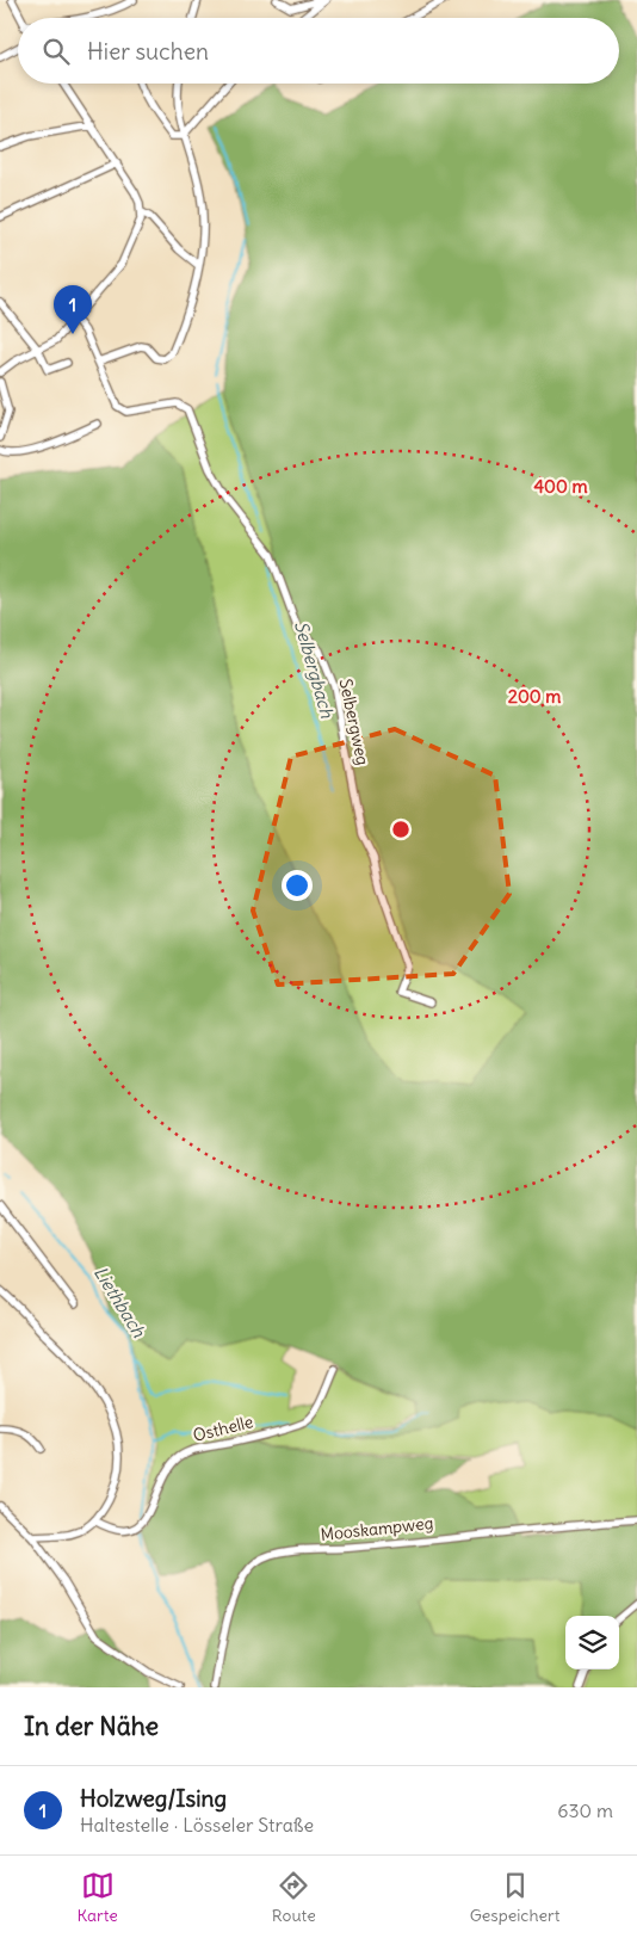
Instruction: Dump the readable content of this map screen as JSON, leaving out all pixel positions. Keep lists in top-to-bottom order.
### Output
{
  "streets": {
    "street": ["Selbergweg", "Osthelle", "Mooskampweg"]
  },
  "water": ["Selbergbach", "Liethbach"],
  "page": {
    "search": "Hier suchen",
    "pins": "1",
    "heading": "In der Nähe",
    "list": [
      {
        "mark": "1",
        "name": "Holzweg/Ising",
        "note": "Haltestelle · Lösseler Straße",
        "value": "630 m"
      }
    ],
    "nav": ["Karte", "Route", "Gespeichert"]
  },
  "rings": ["400 m", "200 m"]
}
